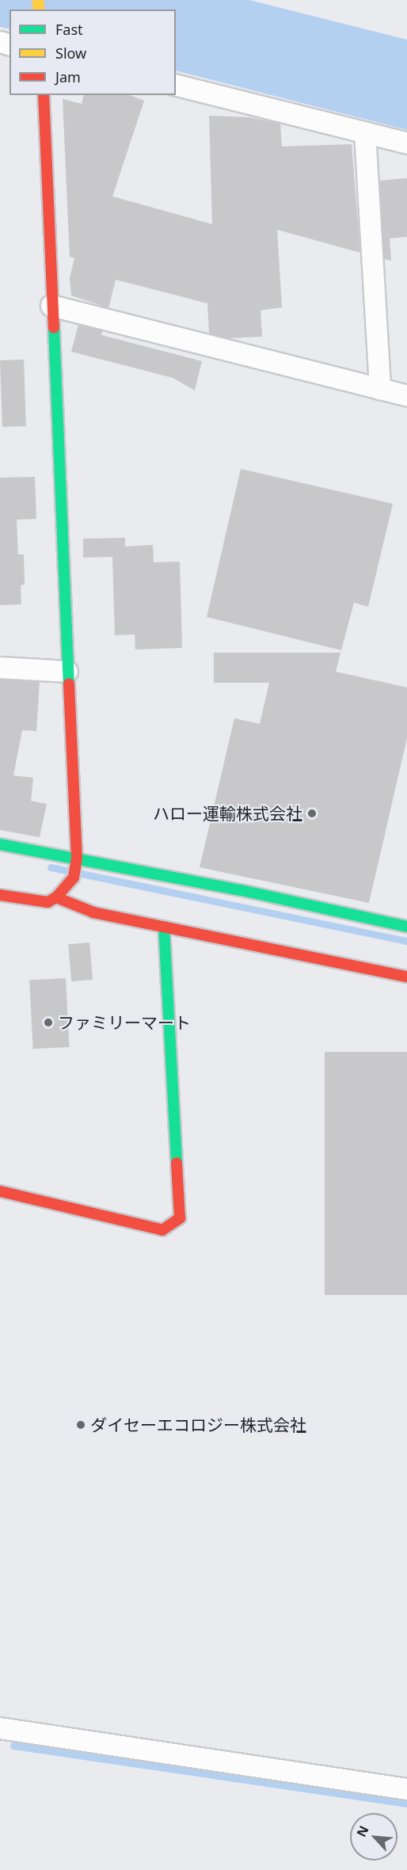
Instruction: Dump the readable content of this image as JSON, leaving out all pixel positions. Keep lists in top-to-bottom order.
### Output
{
  "places": ["ハロー運輸株式会社", "ファミリーマート", "ダイセーエコロジー株式会社"],
  "legend": ["Fast", "Slow", "Jam"],
  "north": "top left"
}
